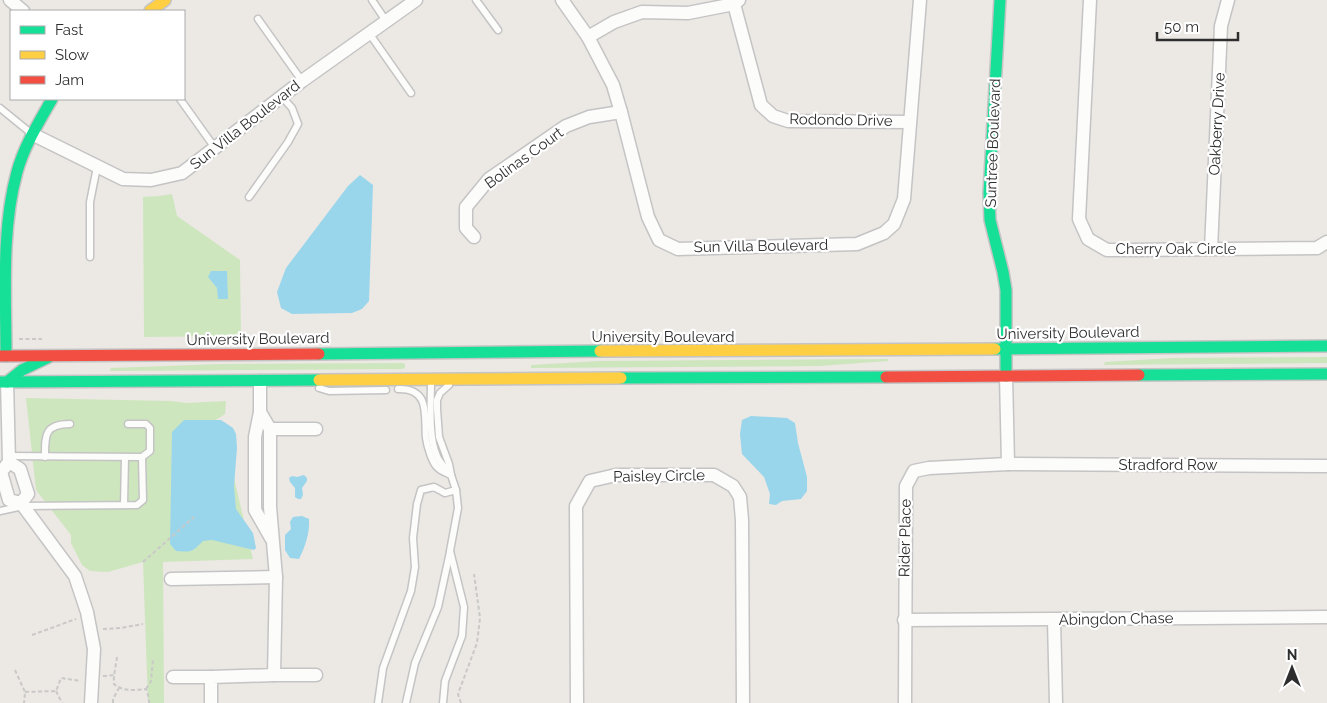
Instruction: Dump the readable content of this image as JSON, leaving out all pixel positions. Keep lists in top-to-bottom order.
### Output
{
  "streets": {
    "main road": ["Suntree Boulevard", "University Boulevard"],
    "street": [
      "Rodondo Drive",
      "Oakberry Drive",
      "Sun Villa Boulevard",
      "Bolinas Court",
      "Cherry Oak Circle",
      "Stradford Row",
      "Paisley Circle",
      "Rider Place",
      "Abingdon Chase"
    ]
  },
  "crossings": [
    ["Rodondo Drive", "Sun Villa Boulevard"],
    ["Oakberry Drive", "Cherry Oak Circle"],
    ["Sun Villa Boulevard", "Bolinas Court"],
    ["Suntree Boulevard", "University Boulevard"],
    ["Suntree Boulevard", "Stradford Row"],
    ["Suntree Boulevard", "Rider Place"],
    ["Stradford Row", "Rider Place"],
    ["Rider Place", "Abingdon Chase"]
  ],
  "legend": ["Fast", "Slow", "Jam"],
  "scale_bar": "50 m",
  "north": "top"
}
